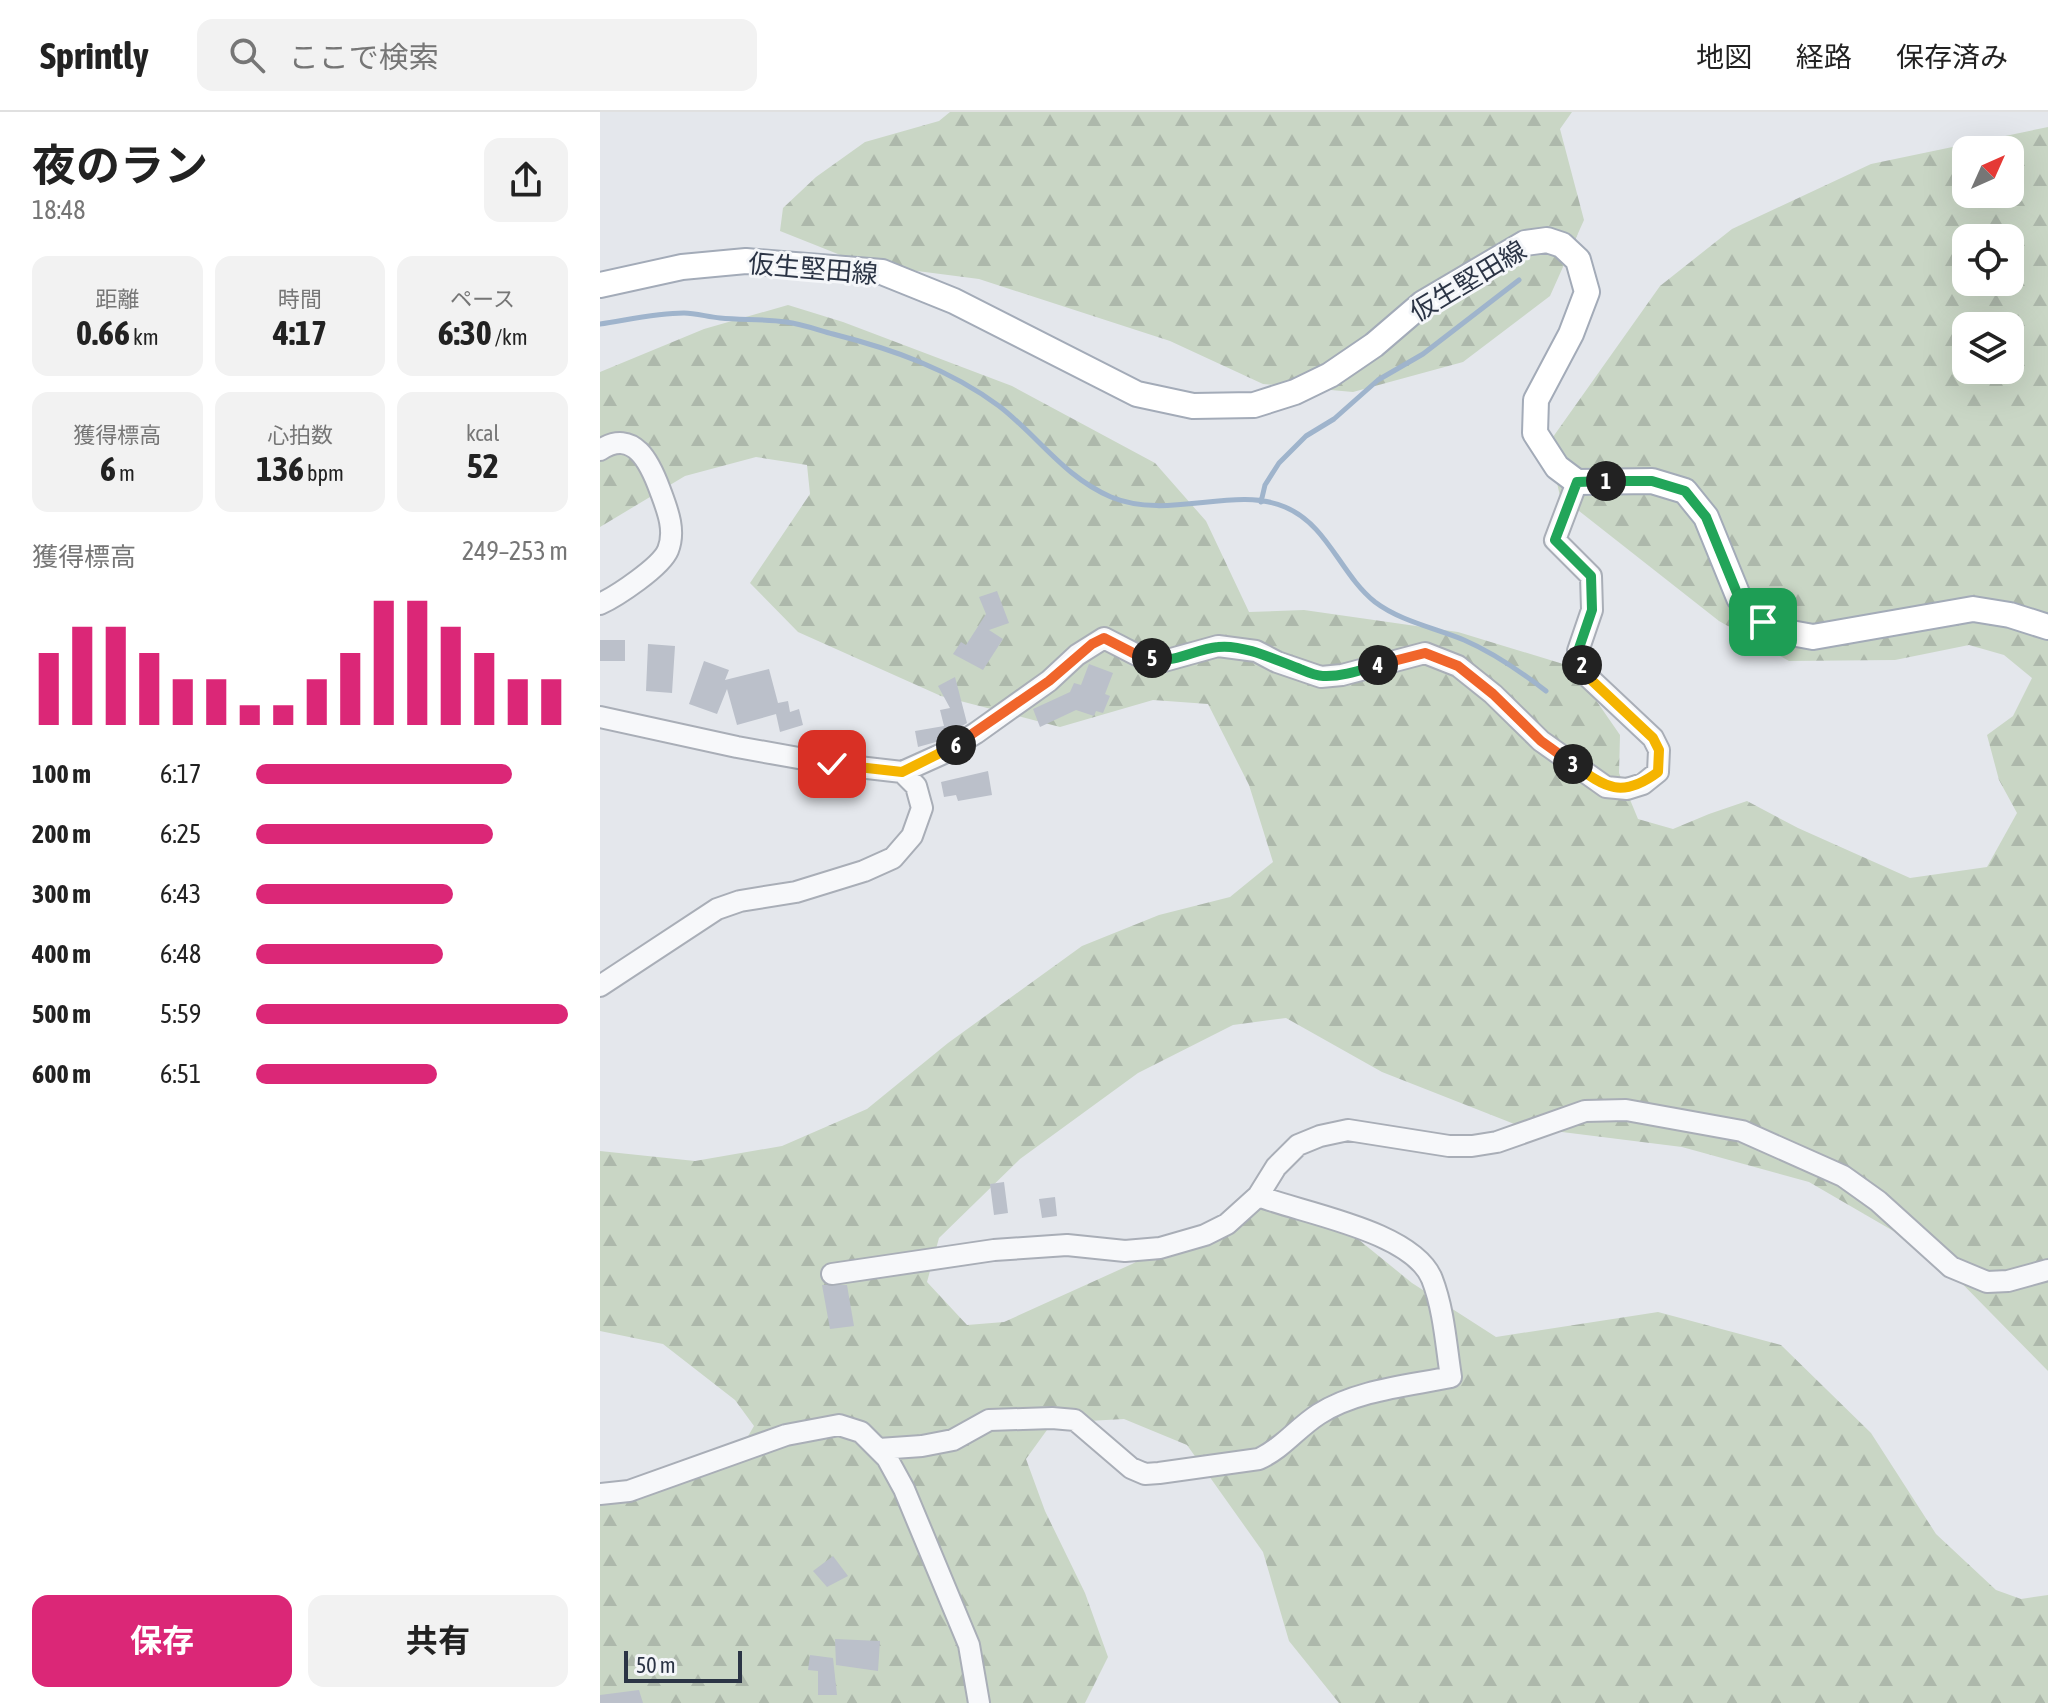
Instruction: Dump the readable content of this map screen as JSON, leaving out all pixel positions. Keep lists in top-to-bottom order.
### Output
{
  "streets": {
    "main road": ["仮生堅田線"]
  },
  "scale_bar": "50 m",
  "north": "top right",
  "page": {
    "header": "Sprintly",
    "search": "ここで検索",
    "nav": ["地図", "経路", "保存済み"],
    "heading": ["夜のラン", "18:48"],
    "stats": [
      ["距離", "0.66 km"],
      ["時間", "4:17"],
      ["ペース", "6:30 /km"],
      ["獲得標高", "6 m"],
      ["心拍数", "136 bpm"],
      ["kcal", "52"]
    ],
    "pins": [
      "1",
      "5",
      "2",
      "4",
      "6",
      "3"
    ],
    "chart": ["獲得標高", "249–253 m"],
    "list": [
      {
        "name": "100 m",
        "note": "6:17"
      },
      {
        "name": "200 m",
        "note": "6:25"
      },
      {
        "name": "300 m",
        "note": "6:43"
      },
      {
        "name": "400 m",
        "note": "6:48"
      },
      {
        "name": "500 m",
        "note": "5:59"
      },
      {
        "name": "600 m",
        "note": "6:51"
      }
    ],
    "buttons": ["保存", "共有"],
    "scale": "50 m"
  }
}
